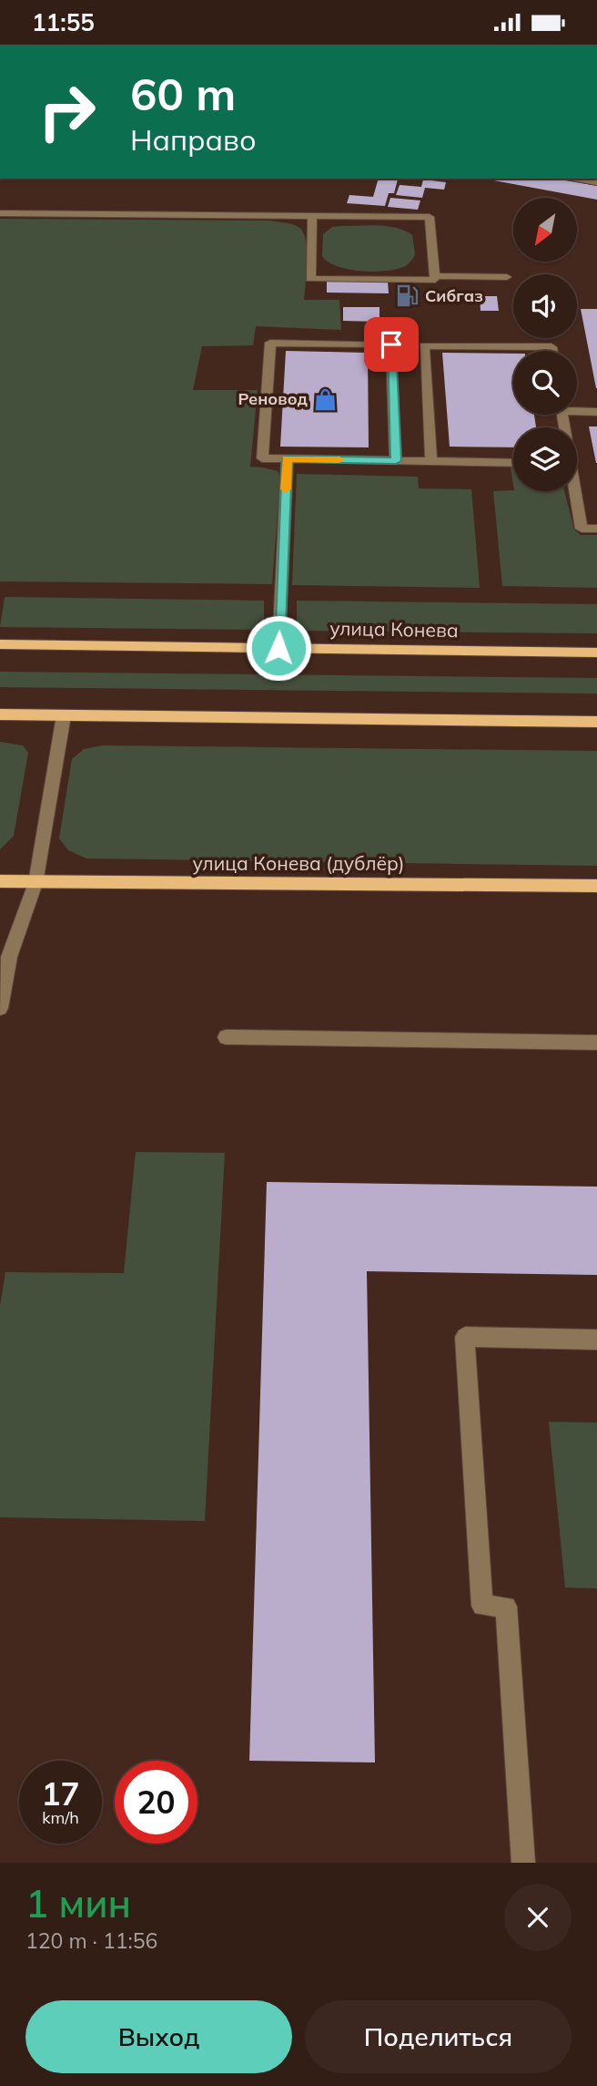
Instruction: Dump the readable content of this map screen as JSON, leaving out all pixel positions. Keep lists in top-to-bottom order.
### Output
{
  "streets": {
    "main road": ["улица Конева", "улица Конева (дублёр)"]
  },
  "places": {
    "fuel station": ["Сибгаз"],
    "shop": ["Реновод"]
  },
  "north": "bottom left",
  "page": {
    "status": "11:55",
    "turn": ["60 m", "Направо"],
    "speed": "17 km/h",
    "limit": "20",
    "heading": ["1 мин", "120 m · 11:56"],
    "buttons": ["Выход", "Поделиться"]
  }
}
